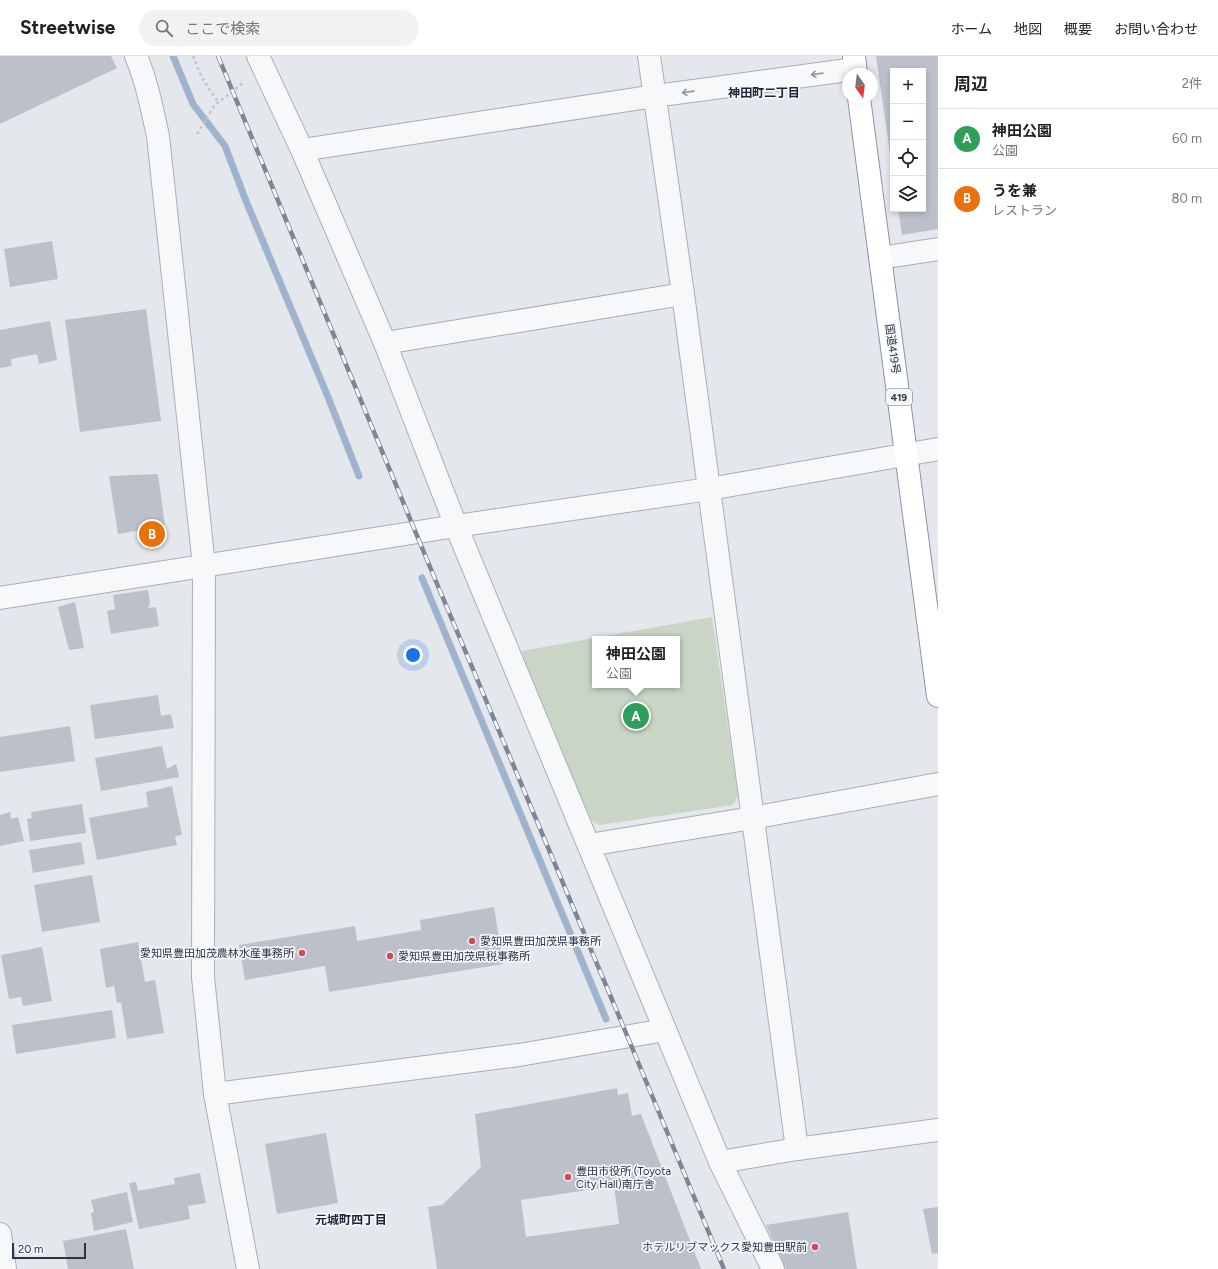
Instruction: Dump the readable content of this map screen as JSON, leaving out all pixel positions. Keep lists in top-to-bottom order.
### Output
{
  "streets": {
    "highway": ["国道419号", "419"]
  },
  "districts": ["神田町二丁目", "元城町四丁目"],
  "places": [
    "愛知県豊田加茂県事務所",
    "愛知県豊田加茂農林水産事務所",
    "愛知県豊田加茂県税事務所",
    "豊田市役所 (Toyota City Hall)南庁舎",
    "ホテルリブマックス愛知豊田駅前"
  ],
  "scale_bar": "20 m",
  "north": "bottom",
  "page": {
    "header": "Streetwise",
    "search": "ここで検索",
    "nav": [
      "ホーム",
      "地図",
      "概要",
      "お問い合わせ"
    ],
    "heading": ["周辺", "2件"],
    "map_buttons": ["+", "−"],
    "list": [
      {
        "mark": "A",
        "name": "神田公園",
        "note": "公園",
        "value": "60 m"
      },
      {
        "mark": "B",
        "name": "うを兼",
        "note": "レストラン",
        "value": "80 m"
      }
    ],
    "pins": ["B", "A"],
    "popup": ["神田公園", "公園"],
    "scale": "20 m"
  }
}
